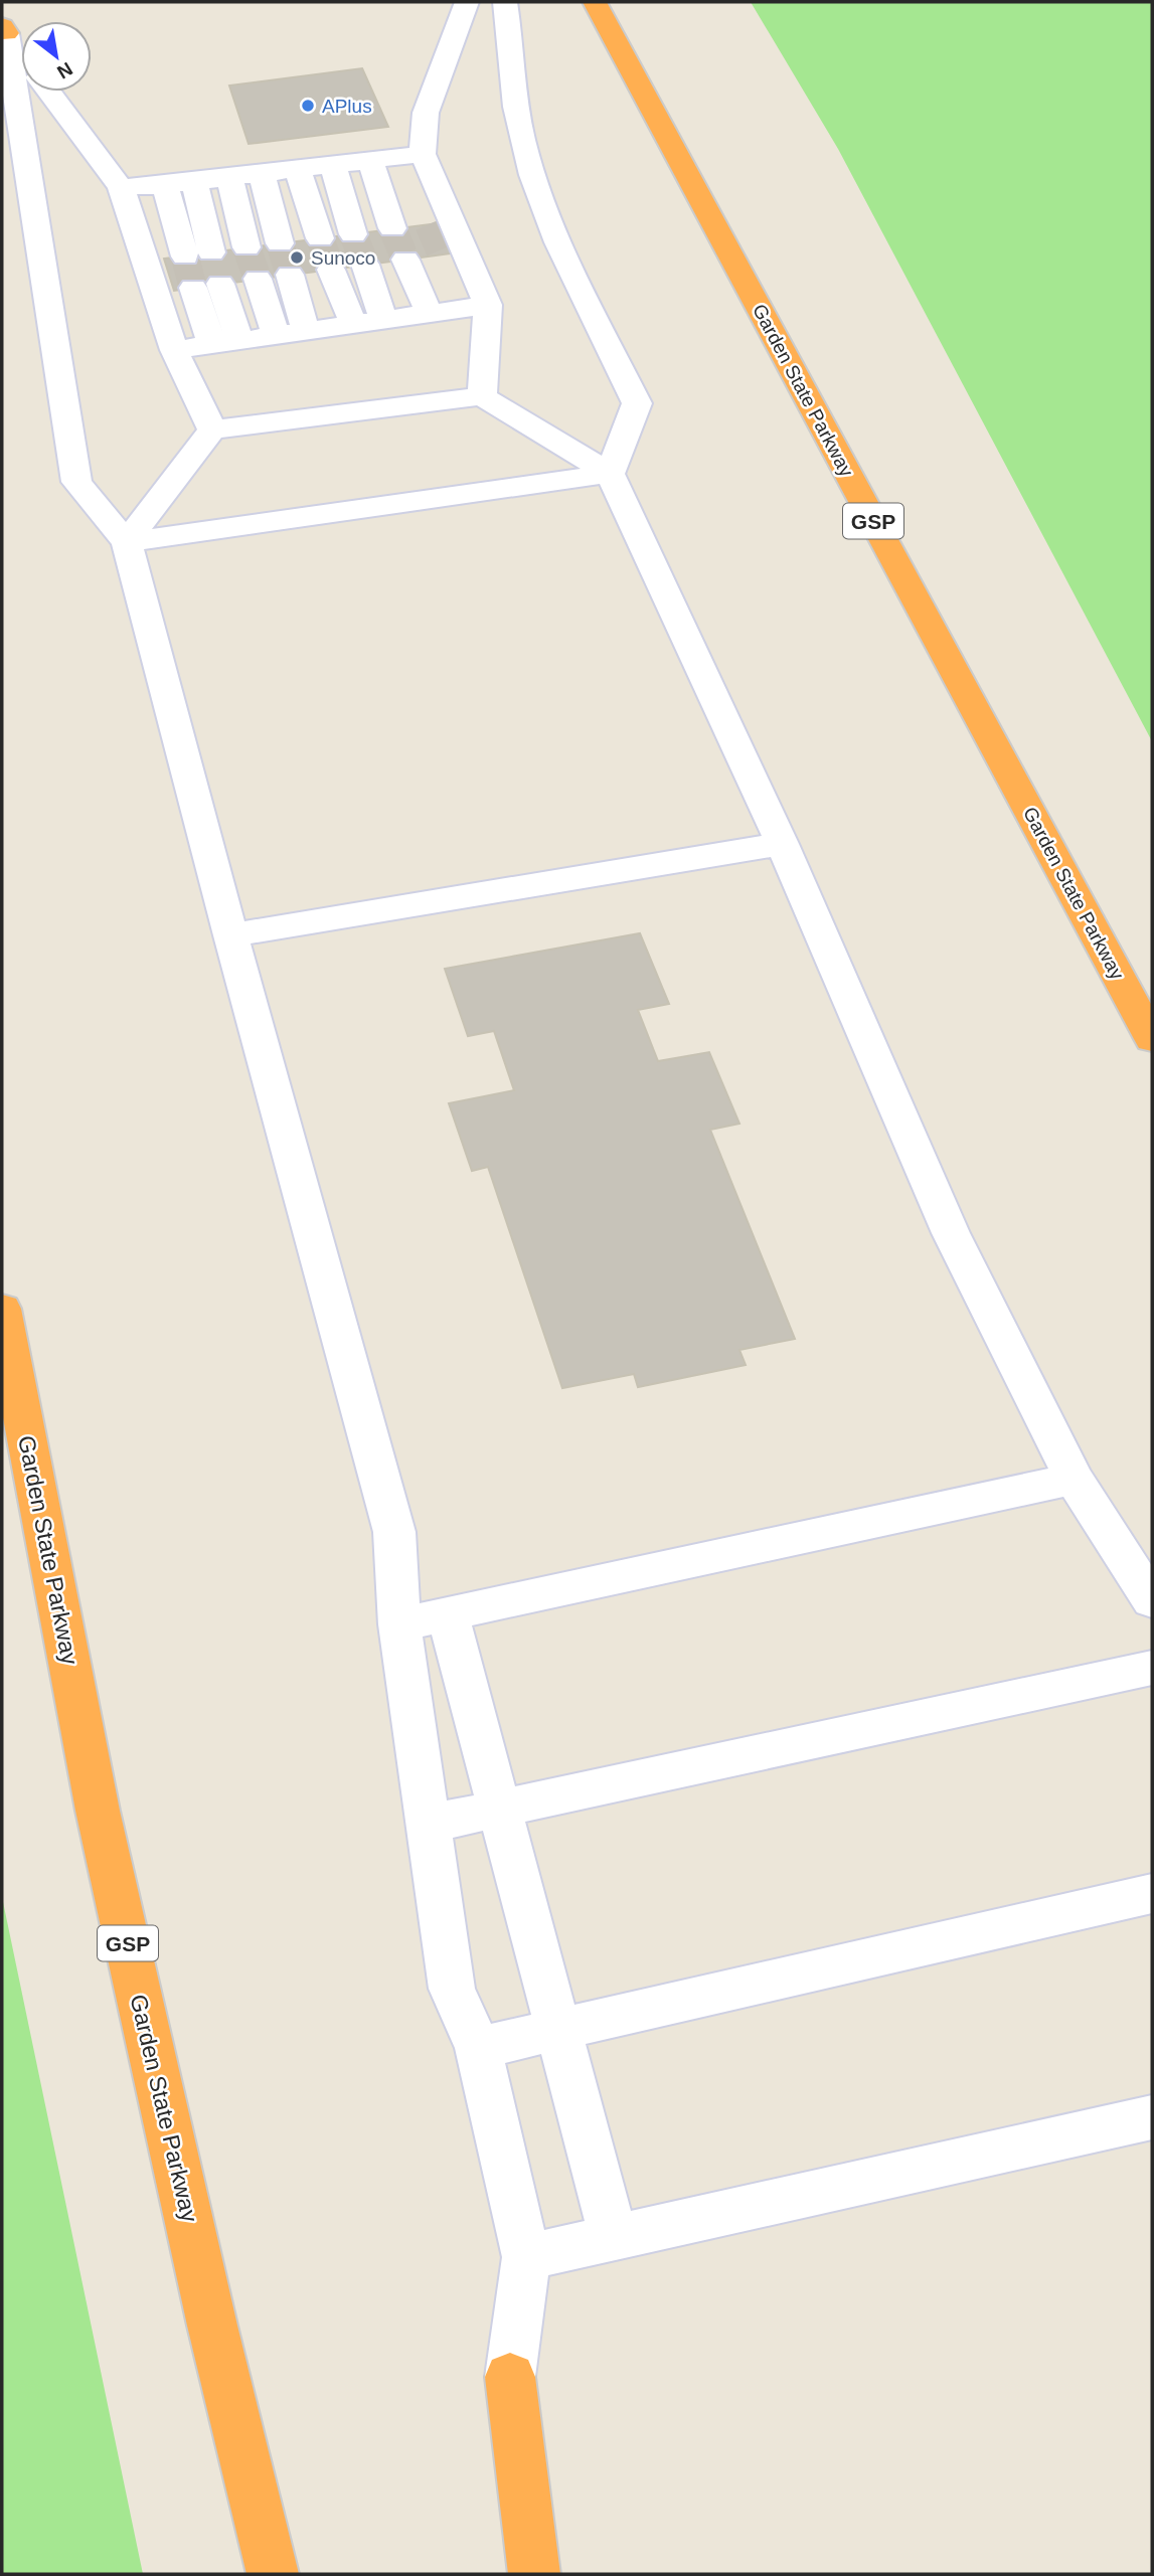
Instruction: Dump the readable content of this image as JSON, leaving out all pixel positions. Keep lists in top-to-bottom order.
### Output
{
  "streets": {
    "highway": ["Garden State Parkway", "GSP"]
  },
  "places": ["APlus", "Sunoco"],
  "north": "bottom right"
}
